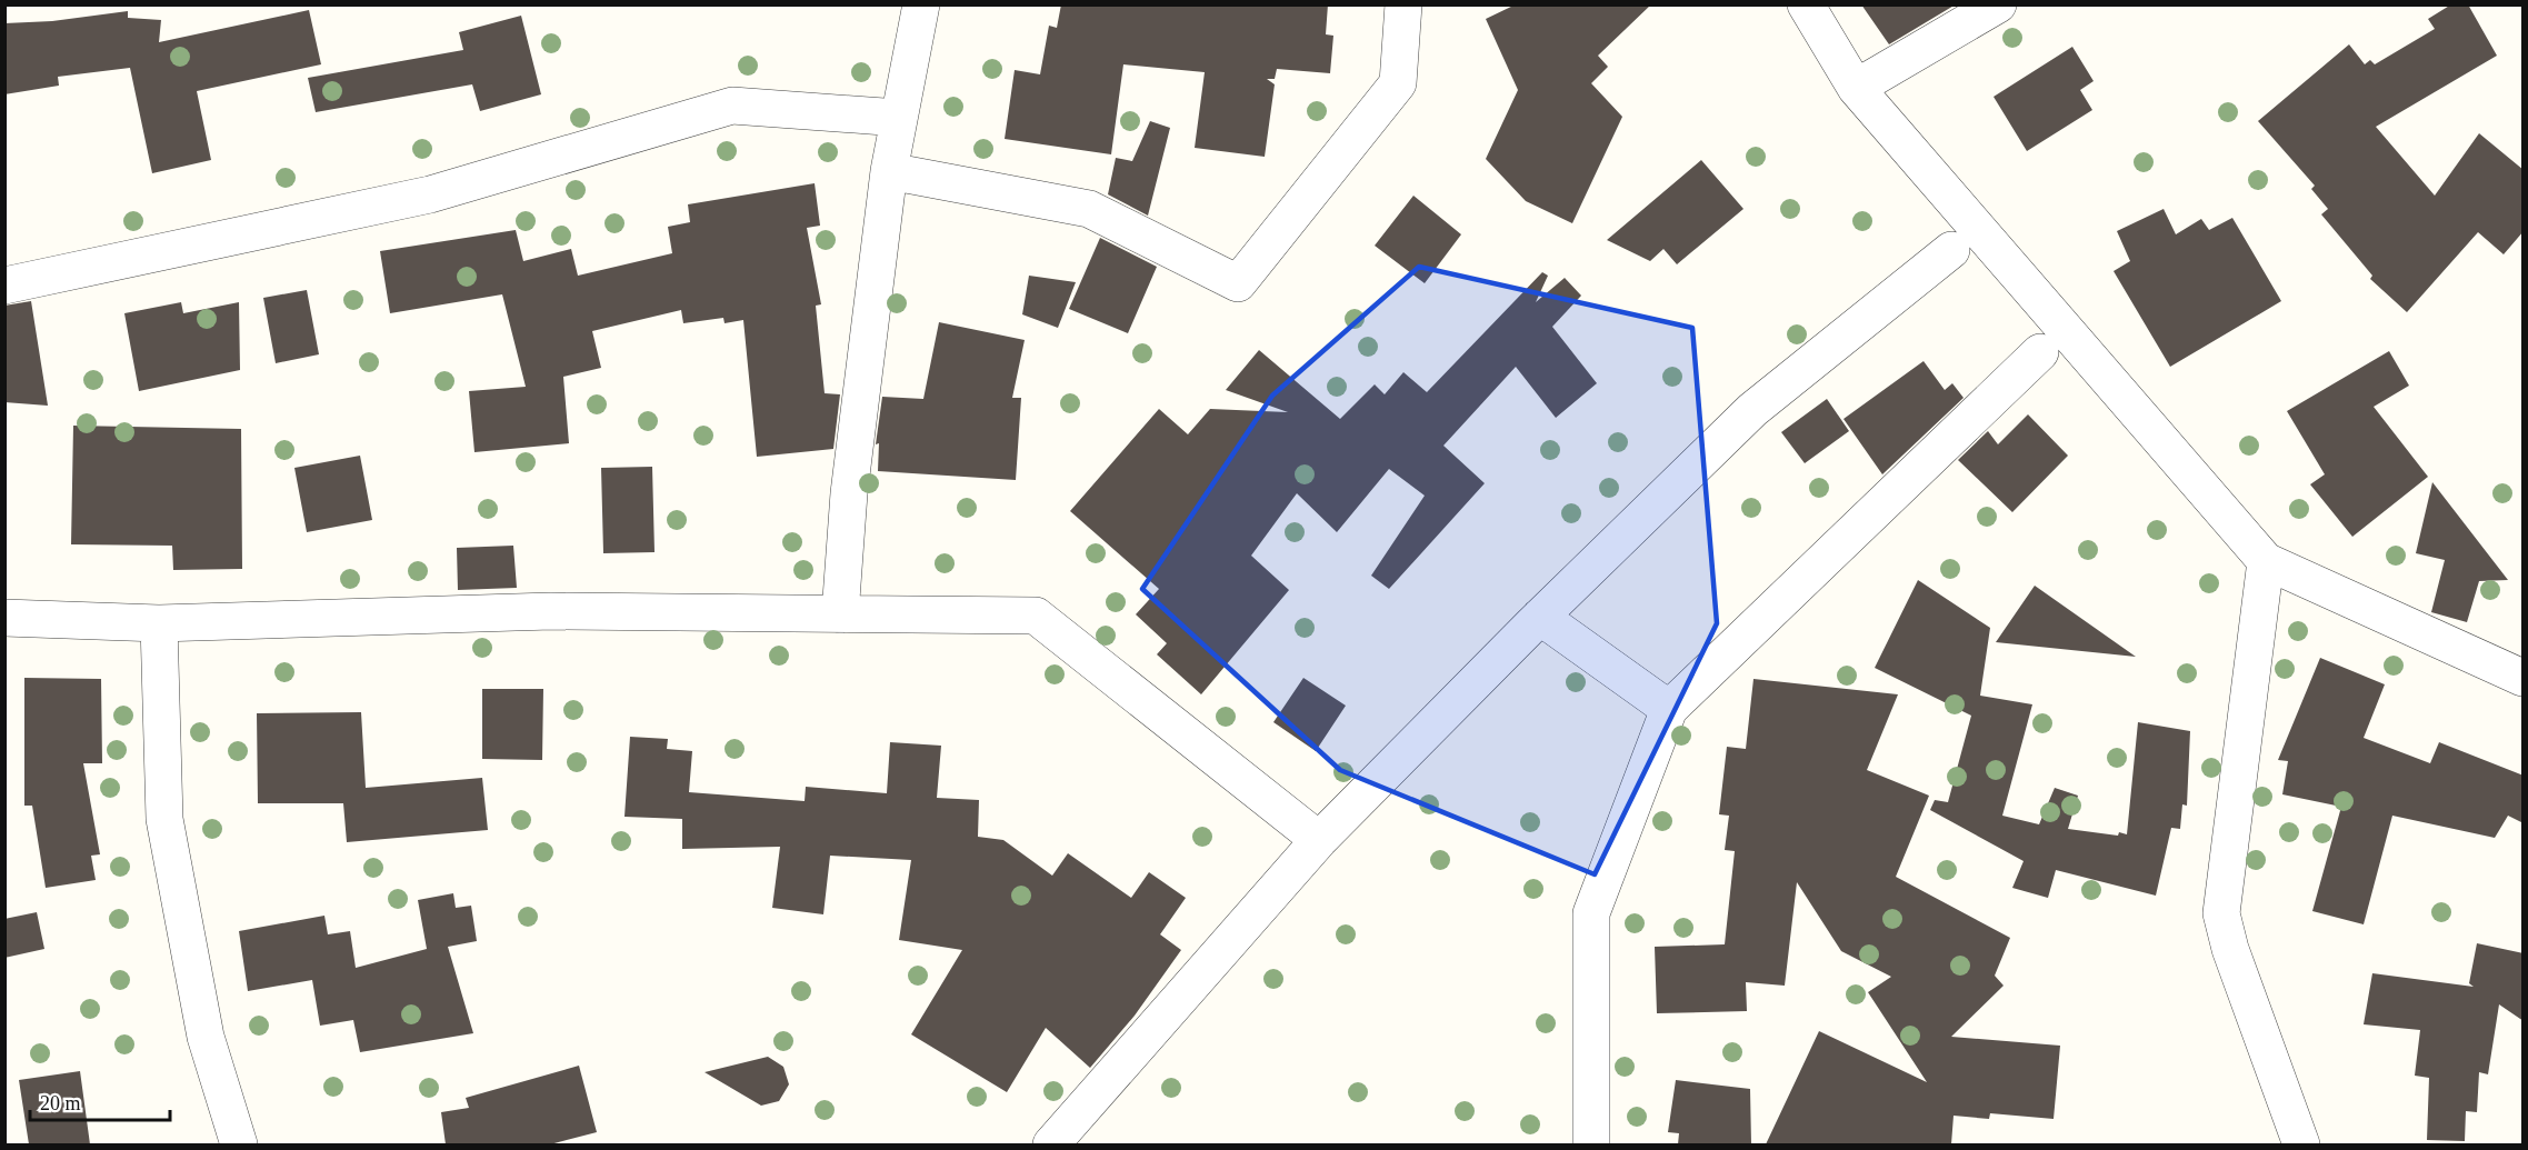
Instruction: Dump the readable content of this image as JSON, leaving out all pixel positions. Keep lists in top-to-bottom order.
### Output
{
  "scale_bar": "20 m"
}
